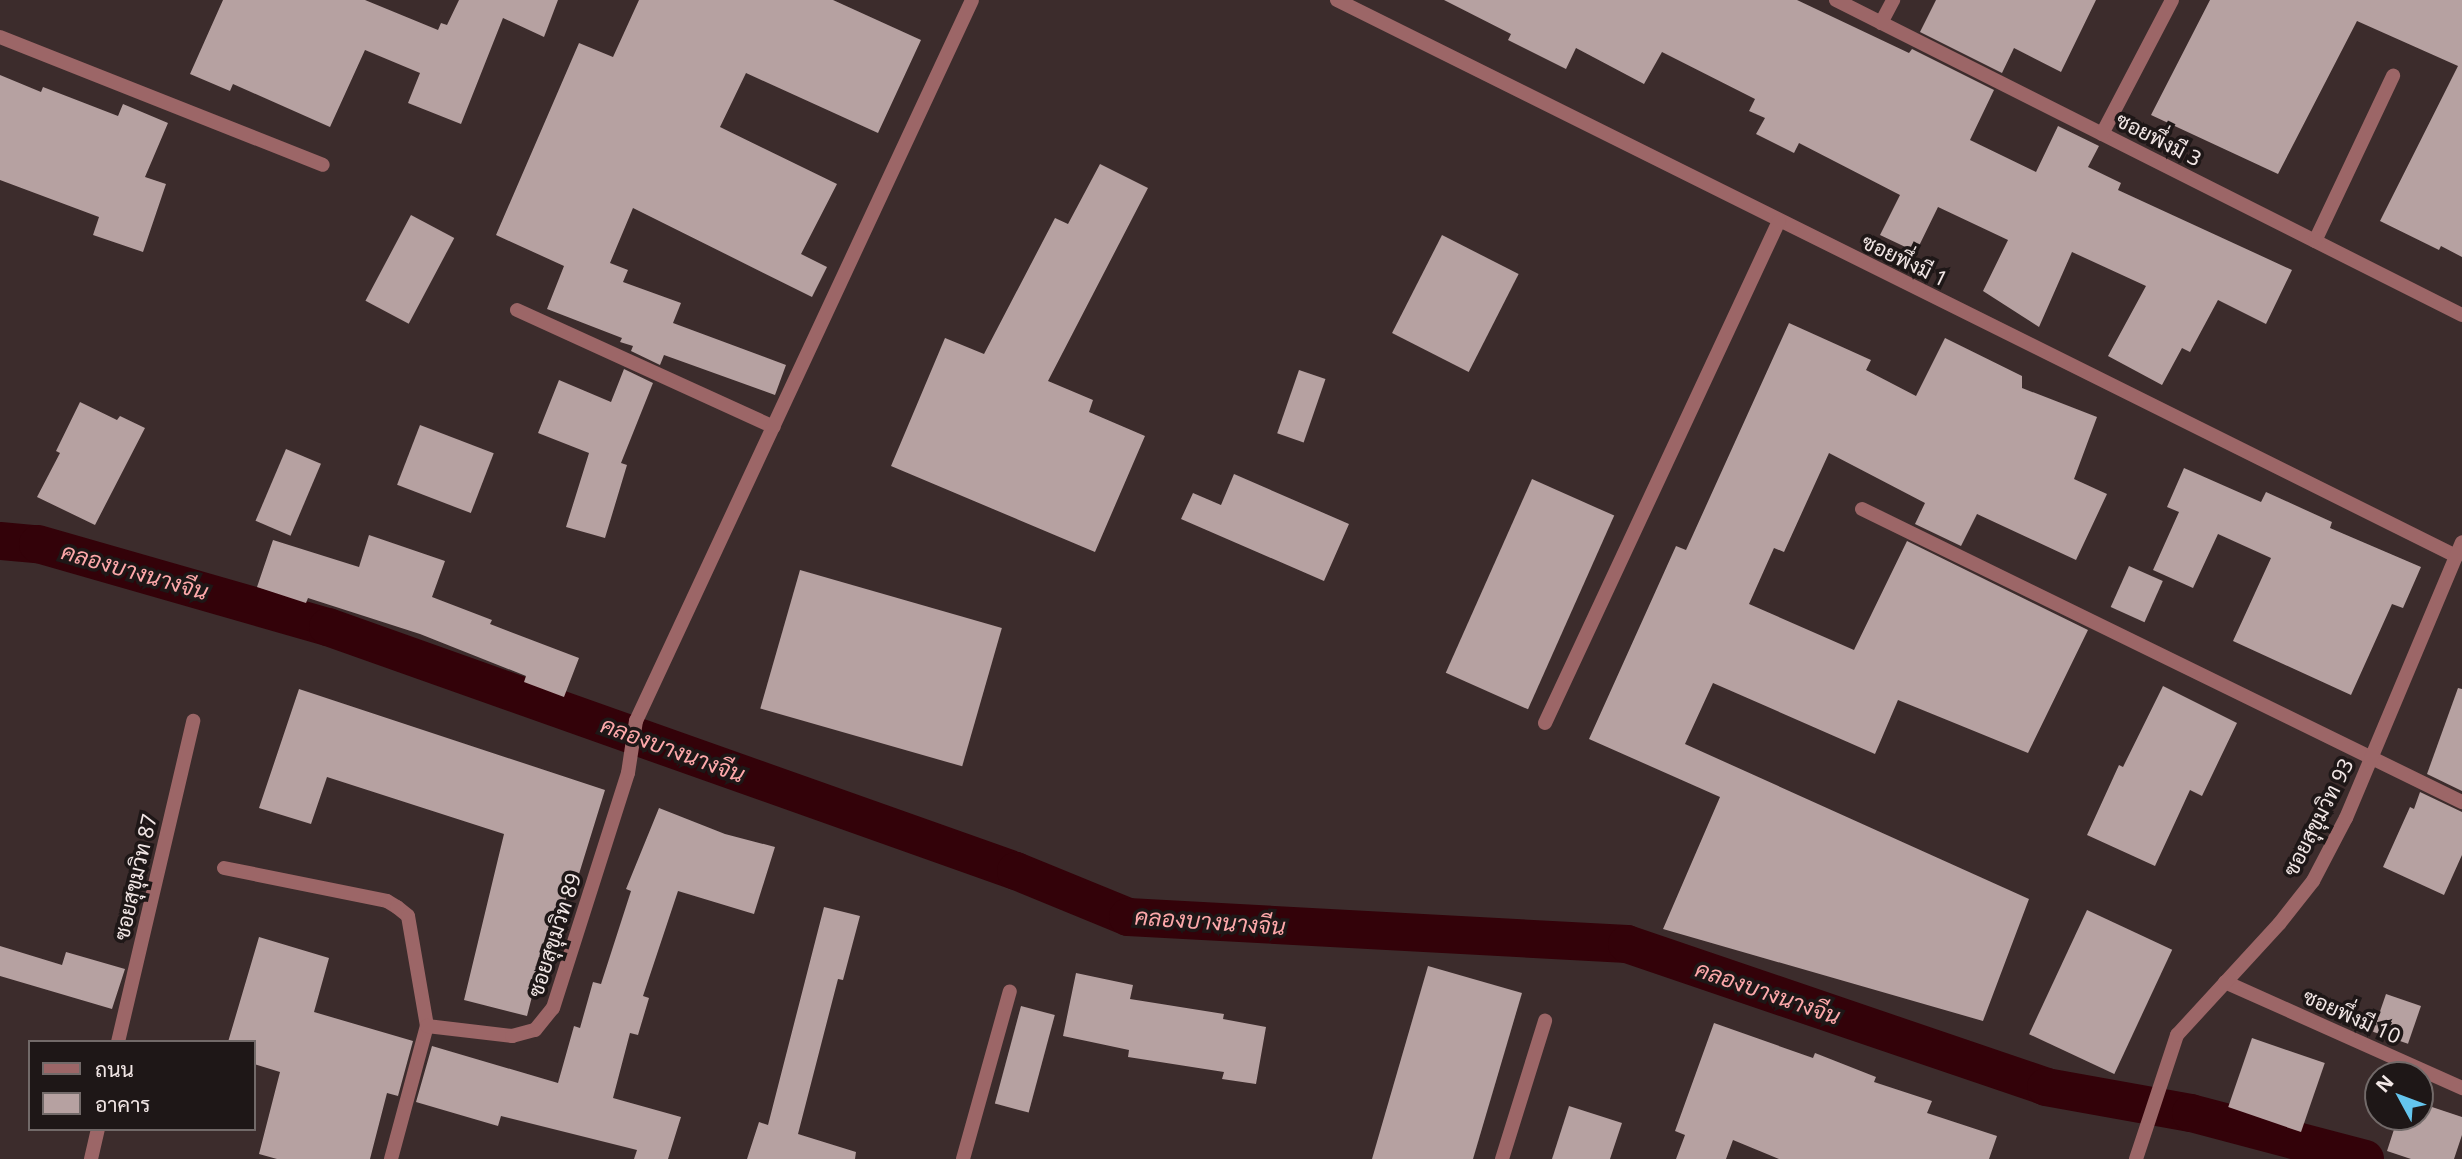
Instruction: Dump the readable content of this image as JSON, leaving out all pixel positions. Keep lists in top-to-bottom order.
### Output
{
  "streets": {
    "street": [
      "ซอยพึ่งมี 3",
      "ซอยพึ่งมี 1",
      "ซอยสุขุมวิท 93",
      "ซอยสุขุมวิท 87",
      "ซอยสุขุมวิท 89",
      "ซอยพึ่งมี 10"
    ]
  },
  "crossings": [
    ["ซอยพึ่งมี 1", "ซอยสุขุมวิท 93"],
    ["ซอยสุขุมวิท 93", "ซอยพึ่งมี 10"]
  ],
  "water": ["คลองบางนางจีน"],
  "legend": ["ถนน", "อาคาร"],
  "north": "top left"
}
